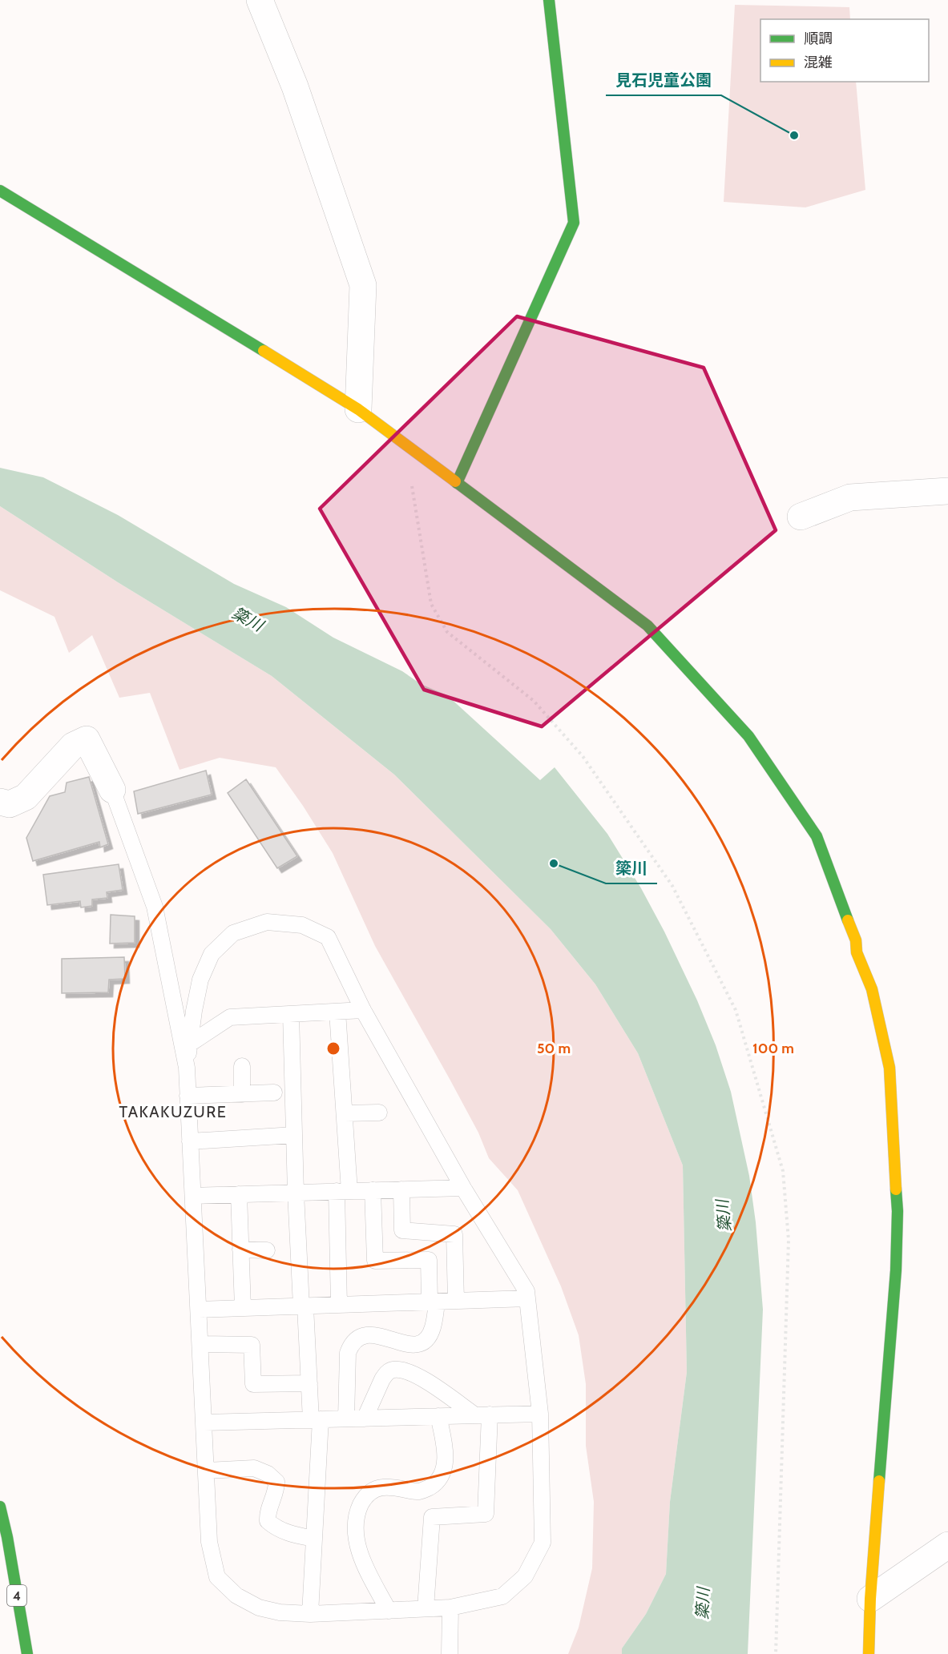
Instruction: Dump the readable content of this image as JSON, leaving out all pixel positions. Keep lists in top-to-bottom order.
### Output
{
  "streets": {
    "main road": ["4"]
  },
  "districts": ["TAKAKUZURE"],
  "water": ["簗川"],
  "places": ["見石児童公園", "簗川"],
  "legend": ["順調", "混雑"],
  "rings": ["50 m", "100 m"]
}
